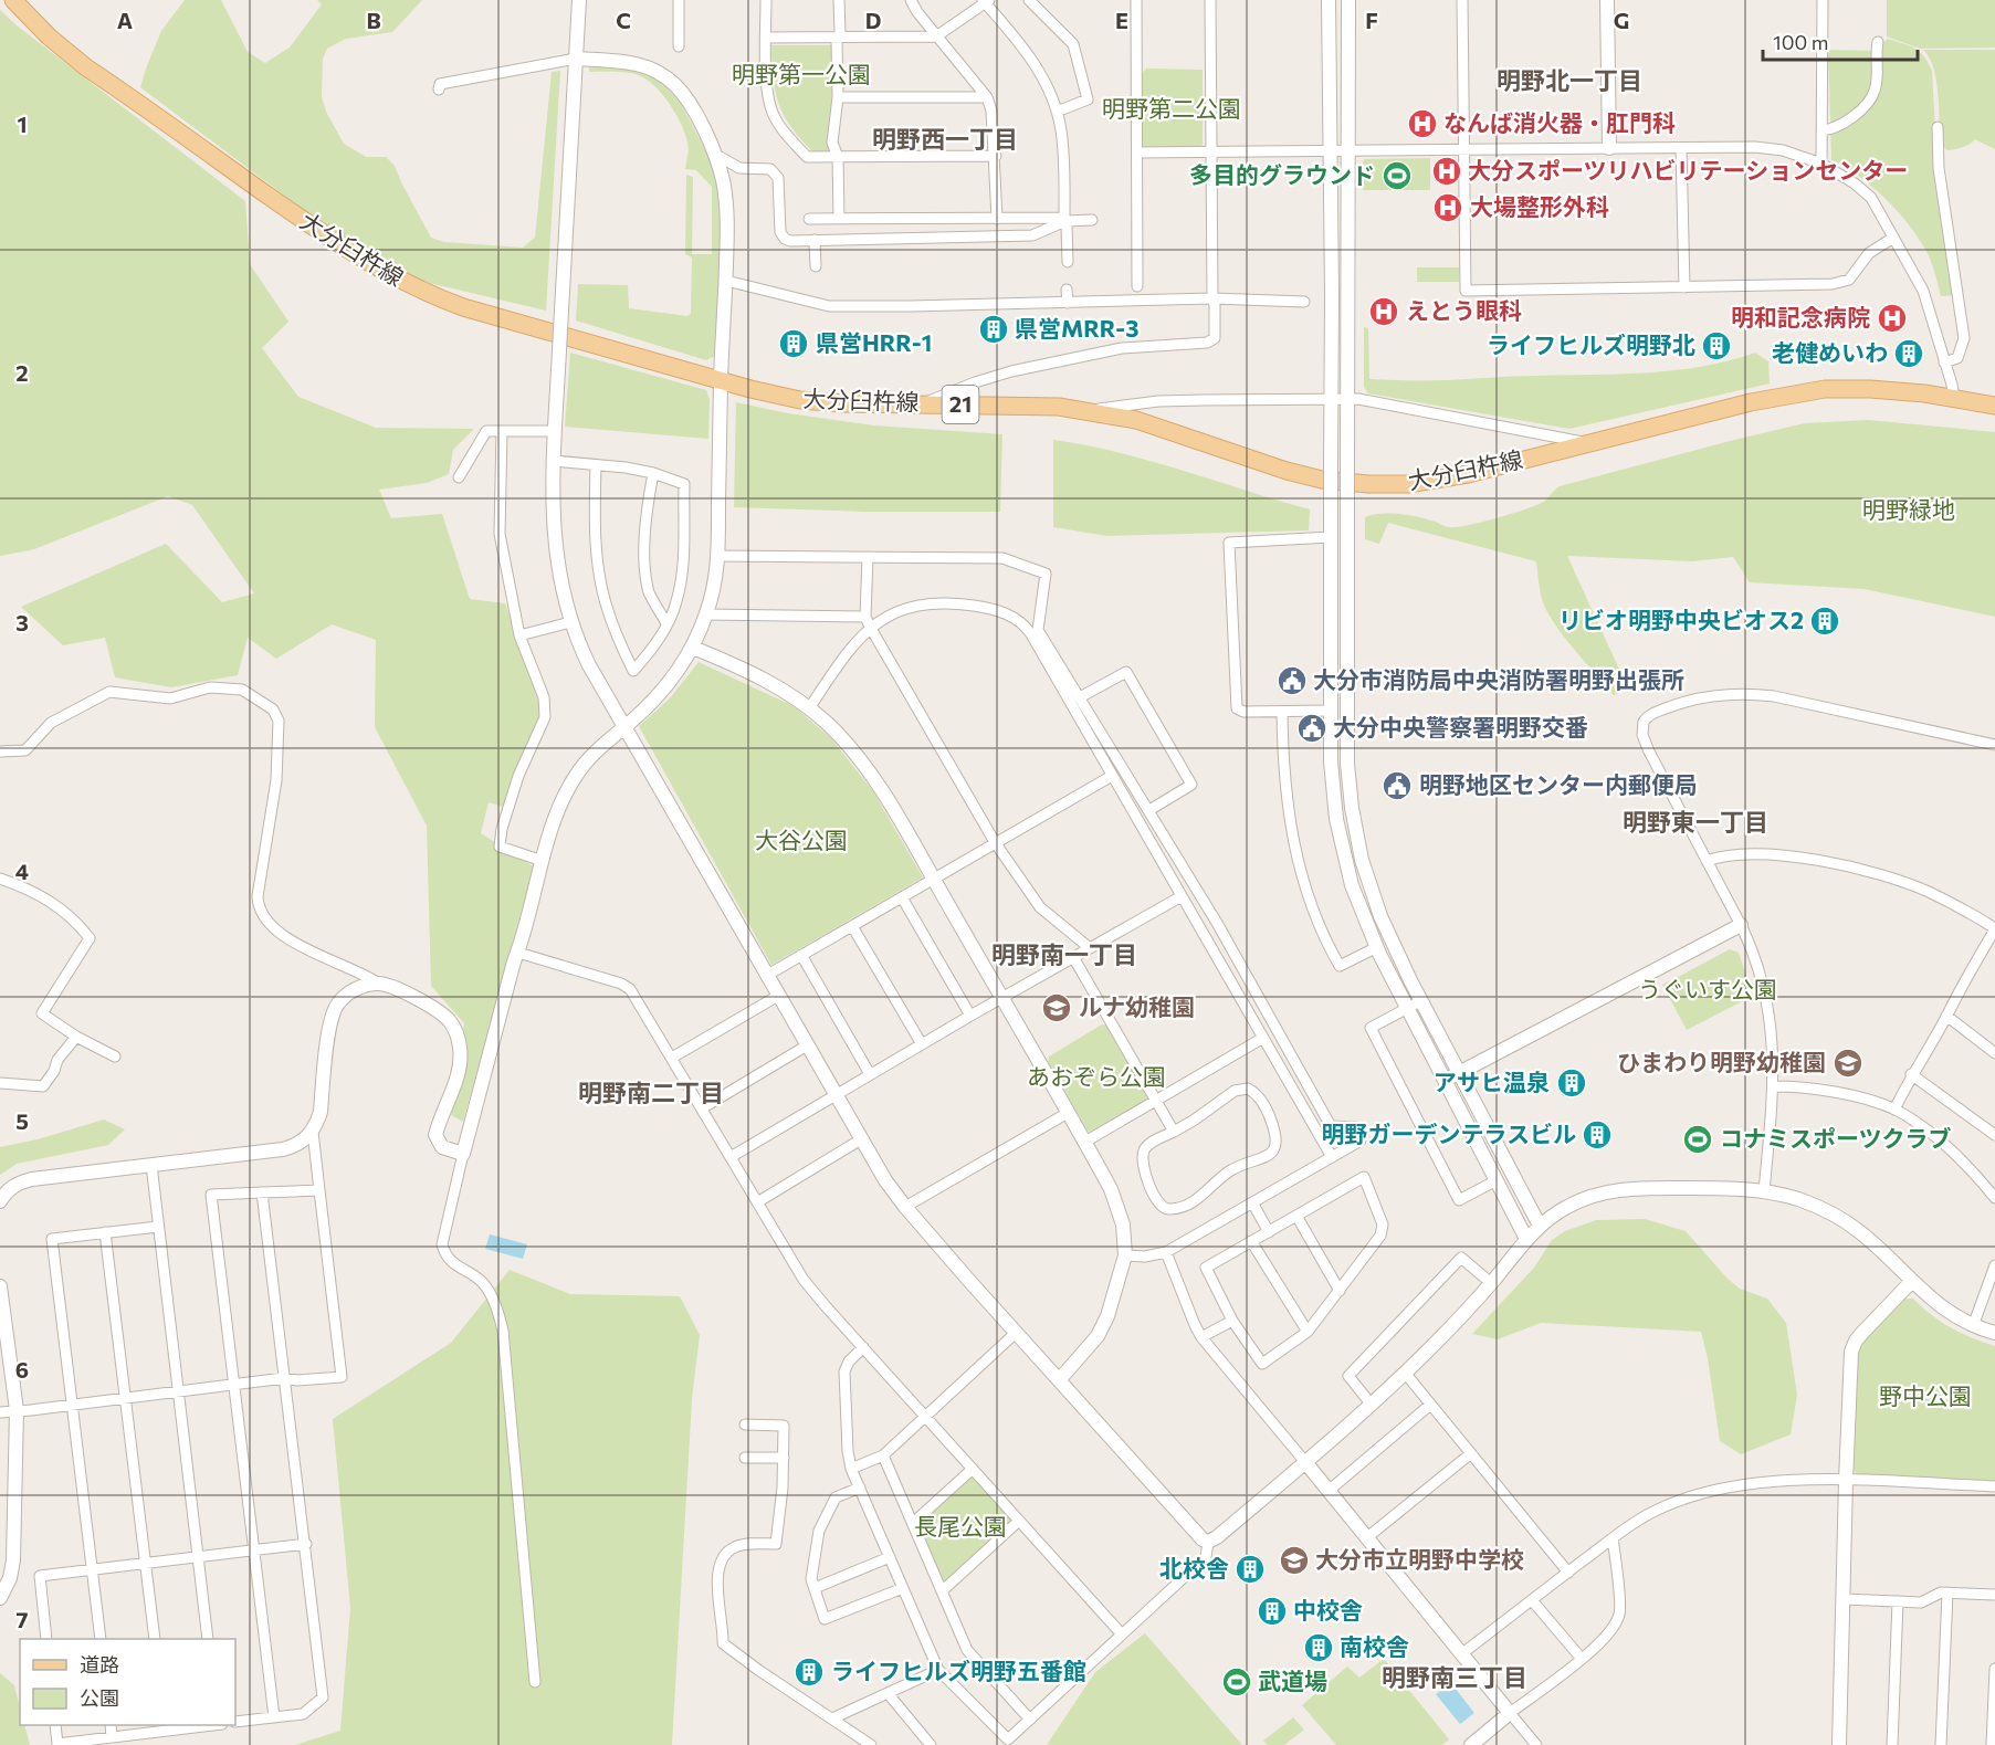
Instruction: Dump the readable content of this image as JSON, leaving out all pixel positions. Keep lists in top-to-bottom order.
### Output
{
  "streets": {
    "main road": ["大分臼杵線", "21"]
  },
  "districts": [
    "明野北一丁目",
    "明野西一丁目",
    "明野東一丁目",
    "明野南一丁目",
    "明野南二丁目",
    "明野南三丁目"
  ],
  "parks": [
    "明野第一公園",
    "明野第二公園",
    "明野緑地",
    "大谷公園",
    "うぐいす公園",
    "あおぞら公園",
    "野中公園",
    "長尾公園"
  ],
  "places": {
    "hospital": [
      "なんば消火器・肛門科",
      "大分スポーツリハビリテーションセンター",
      "大場整形外科",
      "えとう眼科",
      "明和記念病院"
    ],
    "sports": ["多目的グラウンド", "コナミスポーツクラブ", "武道場"],
    "building": [
      "県営MRR-3",
      "県営HRR-1",
      "ライフヒルズ明野北",
      "老健めいわ",
      "リビオ明野中央ビオス2",
      "アサヒ温泉",
      "明野ガーデンテラスビル",
      "北校舎",
      "中校舎",
      "南校舎",
      "ライフヒルズ明野五番館"
    ],
    "public building": ["大分市消防局中央消防署明野出張所", "大分中央警察署明野交番", "明野地区センター内郵便局"],
    "school or university": ["ルナ幼稚園", "ひまわり明野幼稚園", "大分市立明野中学校"]
  },
  "legend": ["道路", "公園"],
  "scale_bar": "100 m",
  "grid": {
    "columns": [
      "A",
      "B",
      "C",
      "D",
      "E",
      "F",
      "G"
    ],
    "rows": [
      "1",
      "2",
      "3",
      "4",
      "5",
      "6",
      "7"
    ]
  }
}
